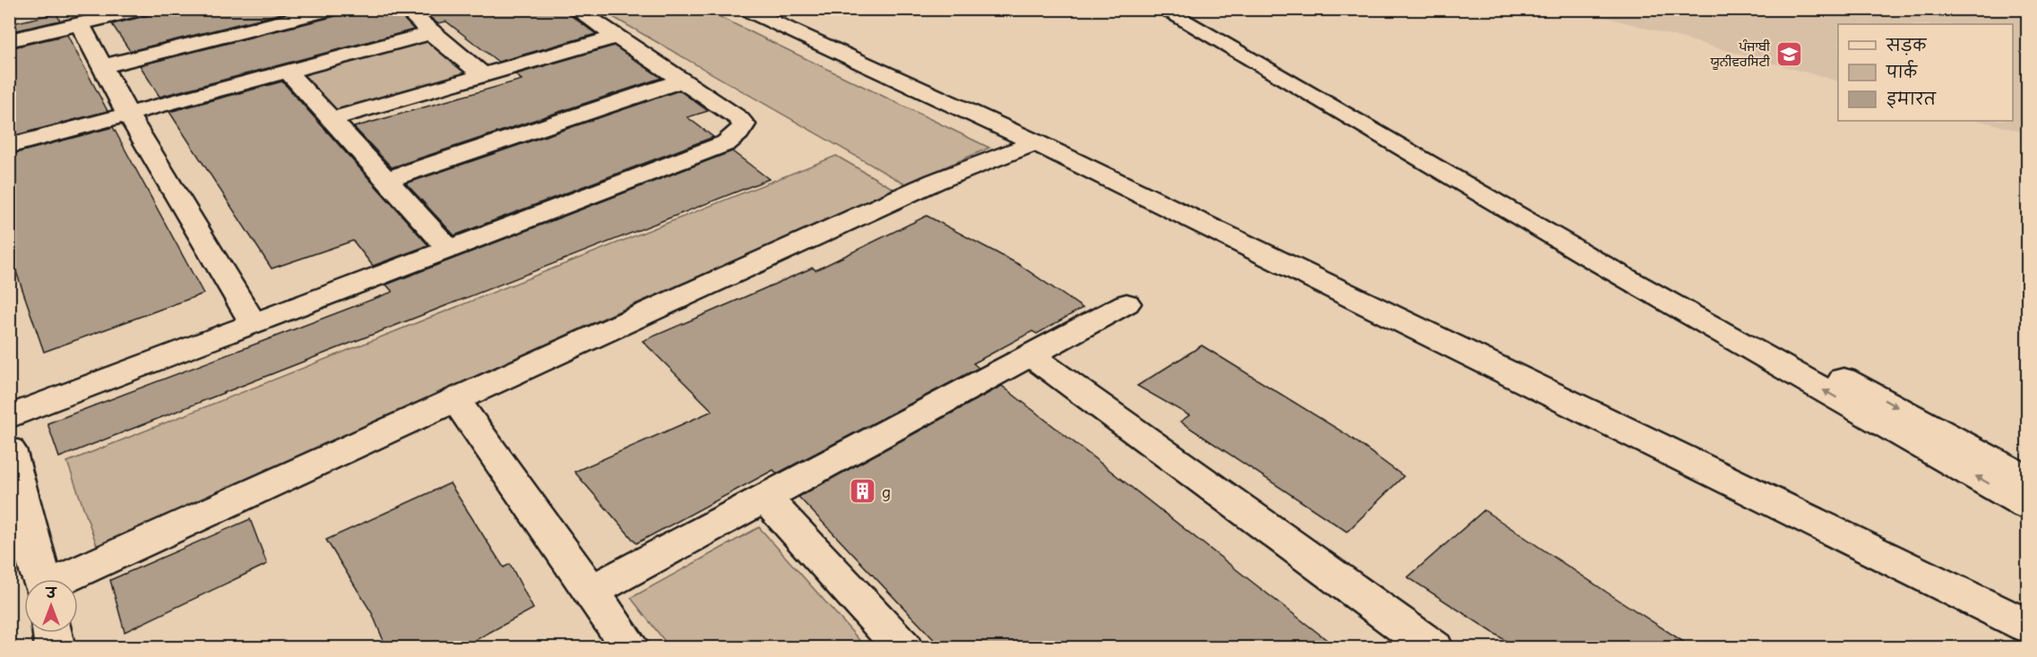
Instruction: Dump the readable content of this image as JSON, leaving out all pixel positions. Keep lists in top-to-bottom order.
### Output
{
  "places": {
    "school or university": ["ਪੰਜਾਬੀ ਯੂਨੀਵਰਸਿਟੀ"],
    "building": ["g"]
  },
  "legend": ["सड़क", "पार्क", "इमारत"],
  "north": "top"
}
